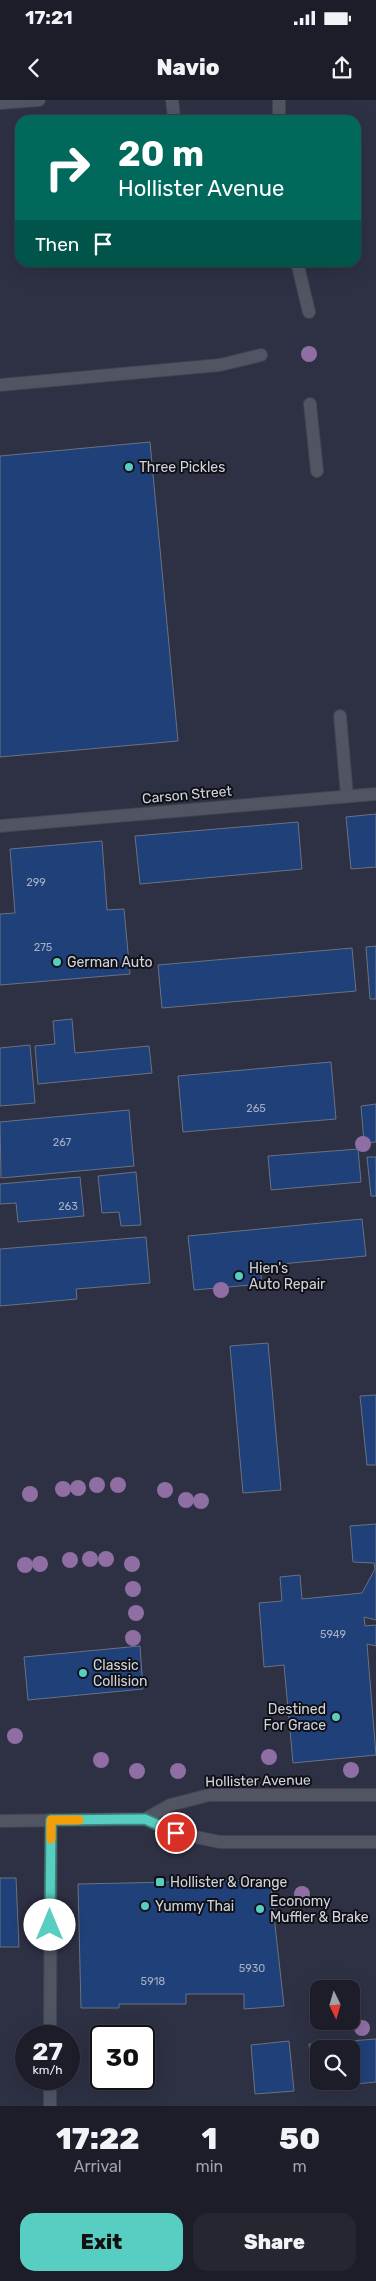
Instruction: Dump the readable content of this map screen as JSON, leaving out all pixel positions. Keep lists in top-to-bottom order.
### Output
{
  "streets": {
    "street": ["Carson Street", "Hollister Avenue"]
  },
  "places": {
    "other": [
      "Three Pickles",
      "German Auto",
      "Hien's Auto Repair",
      "Classic Collision",
      "Destined For Grace",
      "Yummy Thai",
      "Economy Muffler & Brake"
    ],
    "transit": ["Hollister & Orange"]
  },
  "house_numbers": [
    "299",
    "275",
    "265",
    "267",
    "263",
    "5949",
    "5930",
    "5918"
  ],
  "north": "bottom",
  "page": {
    "status": "17:21",
    "header": "Navio",
    "turn": ["20 m", "Hollister Avenue"],
    "then": "Then",
    "speed": "27 km/h",
    "limit": "30",
    "eta": [
      "17:22",
      "Arrival",
      "1",
      "min",
      "50",
      "m"
    ],
    "buttons": ["Exit", "Share"]
  }
}
